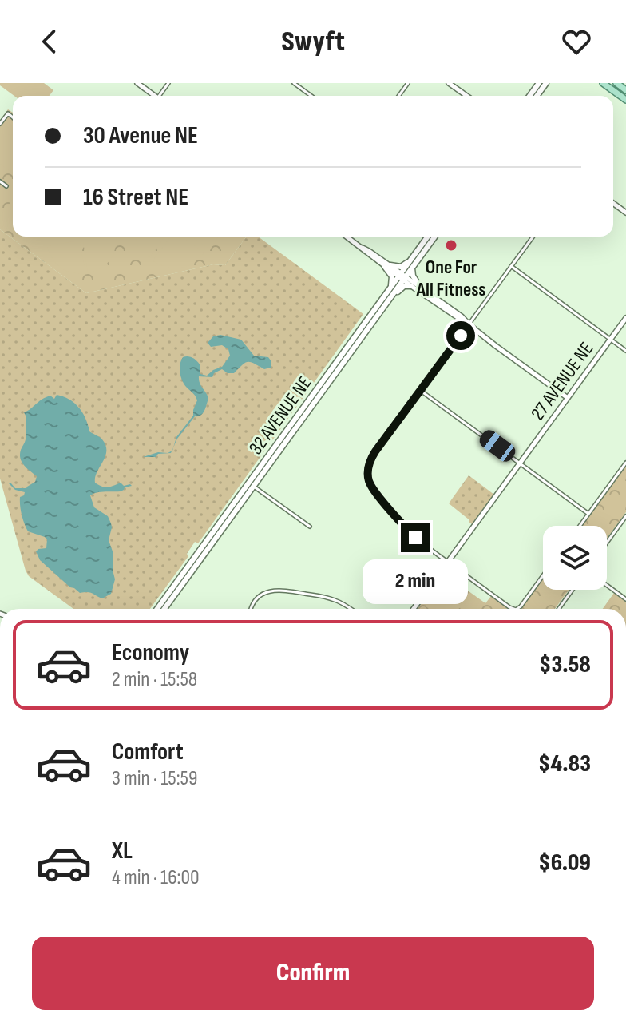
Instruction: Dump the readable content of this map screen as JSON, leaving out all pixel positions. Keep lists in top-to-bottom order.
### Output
{
  "streets": {
    "main road": ["32 AVENUE NE"],
    "street": ["27 AVENUE NE"]
  },
  "places": ["One For All Fitness"],
  "page": {
    "header": "Swyft",
    "banner": ["30 Avenue NE", "16 Street NE"],
    "bubble": "2 min",
    "list": [
      {
        "name": "Economy",
        "note": "2 min · 15:58",
        "value": "$3.58"
      },
      {
        "name": "Comfort",
        "note": "3 min · 15:59",
        "value": "$4.83"
      },
      {
        "name": "XL",
        "note": "4 min · 16:00",
        "value": "$6.09"
      }
    ],
    "buttons": "Confirm"
  }
}
